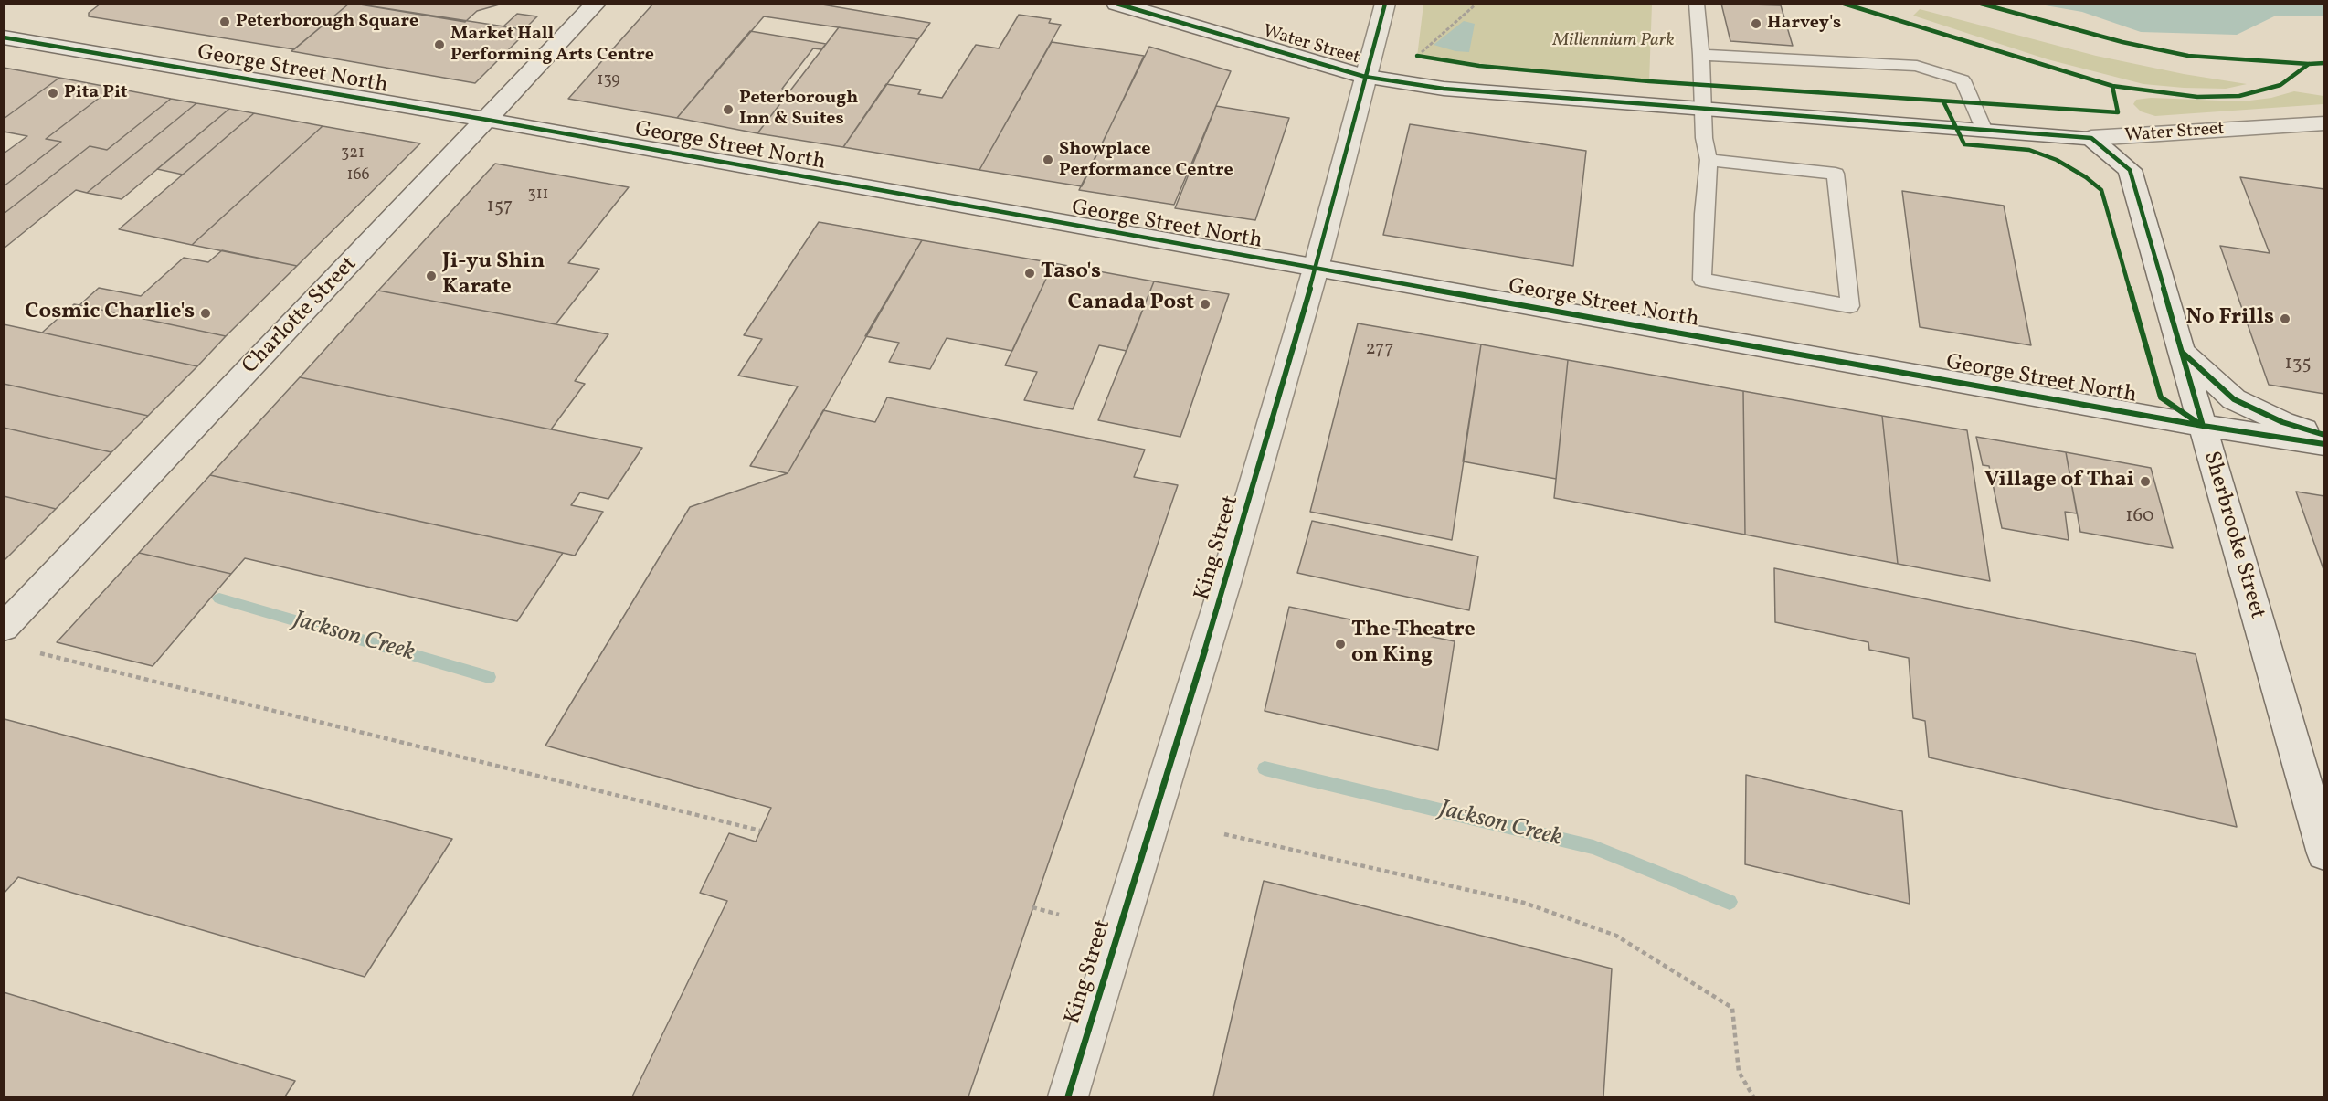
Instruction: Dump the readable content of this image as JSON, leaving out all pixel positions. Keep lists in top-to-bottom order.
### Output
{
  "streets": {
    "main road": [
      "Water Street",
      "George Street North",
      "Charlotte Street",
      "Sherbrooke Street",
      "King Street"
    ]
  },
  "crossings": [
    ["Water Street", "Sherbrooke Street"],
    ["Water Street", "King Street"],
    ["George Street North", "Charlotte Street"],
    ["George Street North", "Sherbrooke Street"],
    ["George Street North", "King Street"]
  ],
  "water": ["Jackson Creek"],
  "parks": ["Millennium Park"],
  "places": [
    "Peterborough Square",
    "Harvey's",
    "Market Hall Performing Arts Centre",
    "Pita Pit",
    "Peterborough Inn & Suites",
    "Showplace Performance Centre",
    "Taso's",
    "Ji-yu Shin Karate",
    "Canada Post",
    "Cosmic Charlie's",
    "No Frills",
    "Village of Thai",
    "The Theatre on King"
  ],
  "house_numbers": [
    "139",
    "321",
    "166",
    "311",
    "157",
    "277",
    "135",
    "160"
  ]
}
